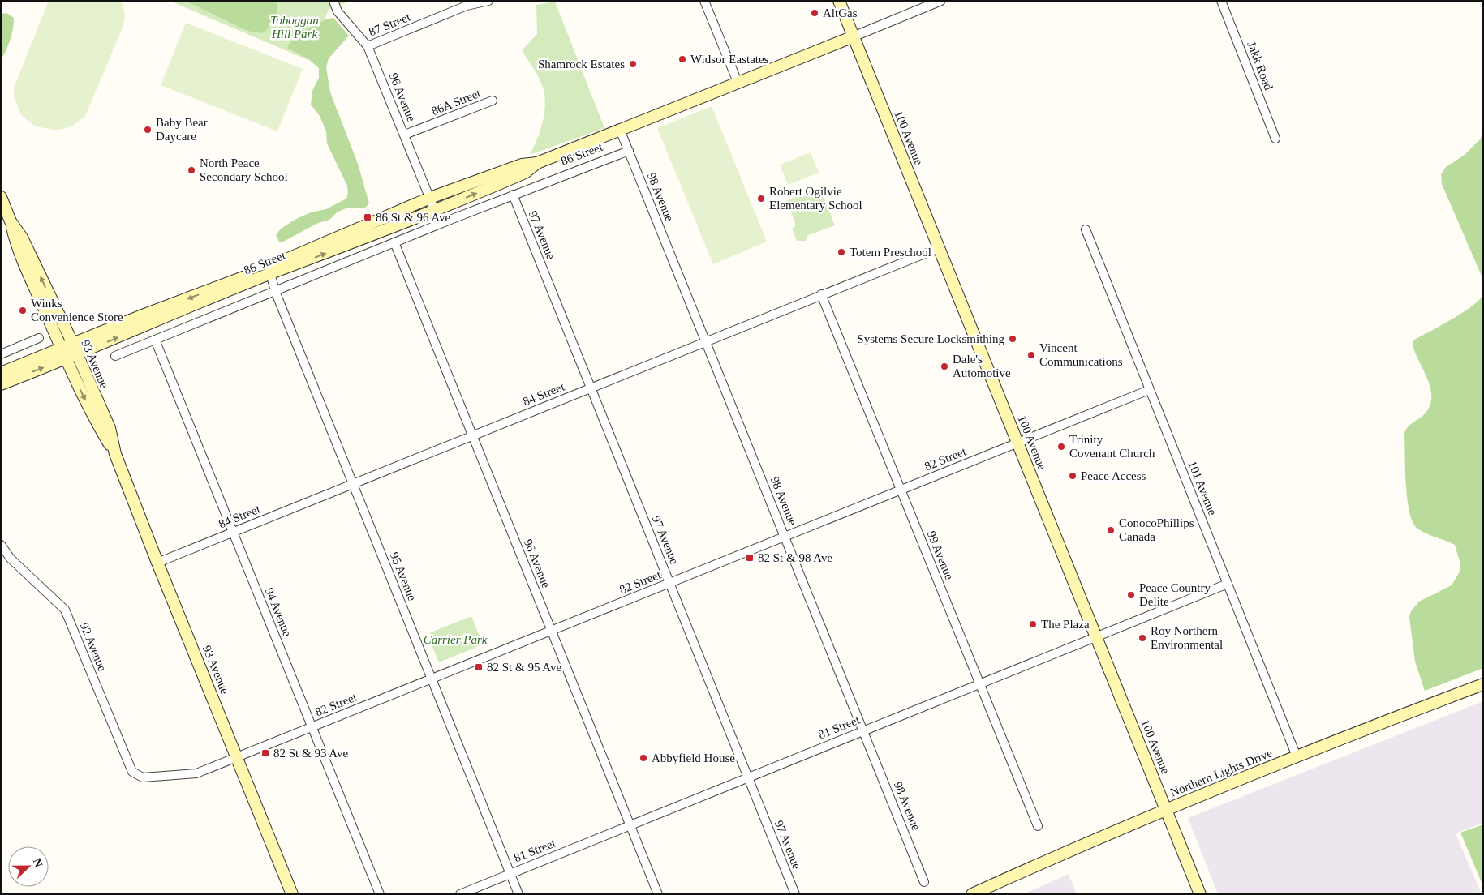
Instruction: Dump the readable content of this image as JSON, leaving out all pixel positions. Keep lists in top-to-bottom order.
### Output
{
  "streets": {
    "main road": [
      "100 Avenue",
      "86 Street",
      "93 Avenue",
      "Northern Lights Drive"
    ],
    "street": [
      "87 Street",
      "Jakk Road",
      "96 Avenue",
      "86A Street",
      "98 Avenue",
      "97 Avenue",
      "84 Street",
      "82 Street",
      "101 Avenue",
      "99 Avenue",
      "95 Avenue",
      "94 Avenue",
      "92 Avenue",
      "81 Street"
    ]
  },
  "crossings": [
    ["87 Street", "96 Avenue"],
    ["96 Avenue", "86A Street"],
    ["96 Avenue", "86 Street"],
    ["96 Avenue", "84 Street"],
    ["96 Avenue", "82 Street"],
    ["96 Avenue", "81 Street"],
    ["100 Avenue", "86 Street"],
    ["100 Avenue", "84 Street"],
    ["100 Avenue", "82 Street"],
    ["100 Avenue", "81 Street"],
    ["100 Avenue", "Northern Lights Drive"],
    ["86 Street", "98 Avenue"],
    ["86 Street", "97 Avenue"],
    ["86 Street", "93 Avenue"],
    ["86 Street", "95 Avenue"],
    ["86 Street", "94 Avenue"],
    ["98 Avenue", "84 Street"],
    ["98 Avenue", "82 Street"],
    ["98 Avenue", "81 Street"],
    ["97 Avenue", "84 Street"],
    ["97 Avenue", "82 Street"],
    ["97 Avenue", "81 Street"],
    ["93 Avenue", "84 Street"],
    ["93 Avenue", "82 Street"],
    ["84 Street", "99 Avenue"],
    ["84 Street", "95 Avenue"],
    ["84 Street", "94 Avenue"],
    ["82 Street", "101 Avenue"],
    ["82 Street", "99 Avenue"],
    ["82 Street", "95 Avenue"],
    ["82 Street", "94 Avenue"],
    ["82 Street", "92 Avenue"],
    ["101 Avenue", "81 Street"],
    ["101 Avenue", "Northern Lights Drive"],
    ["99 Avenue", "81 Street"],
    ["95 Avenue", "81 Street"]
  ],
  "parks": ["Toboggan Hill Park", "Carrier Park"],
  "places": {
    "other": [
      "AltGas",
      "Widsor Eastates",
      "Shamrock Estates",
      "Baby Bear Daycare",
      "North Peace Secondary School",
      "Robert Ogilvie Elementary School",
      "Totem Preschool",
      "Winks Convenience Store",
      "Systems Secure Locksmithing",
      "Vincent Communications",
      "Dale's Automotive",
      "Trinity Covenant Church",
      "Peace Access",
      "ConocoPhillips Canada",
      "Peace Country Delite",
      "The Plaza",
      "Roy Northern Environmental",
      "Abbyfield House"
    ],
    "transit": [
      "86 St & 96 Ave",
      "82 St & 98 Ave",
      "82 St & 95 Ave",
      "82 St & 93 Ave"
    ]
  },
  "north": "right"
}
